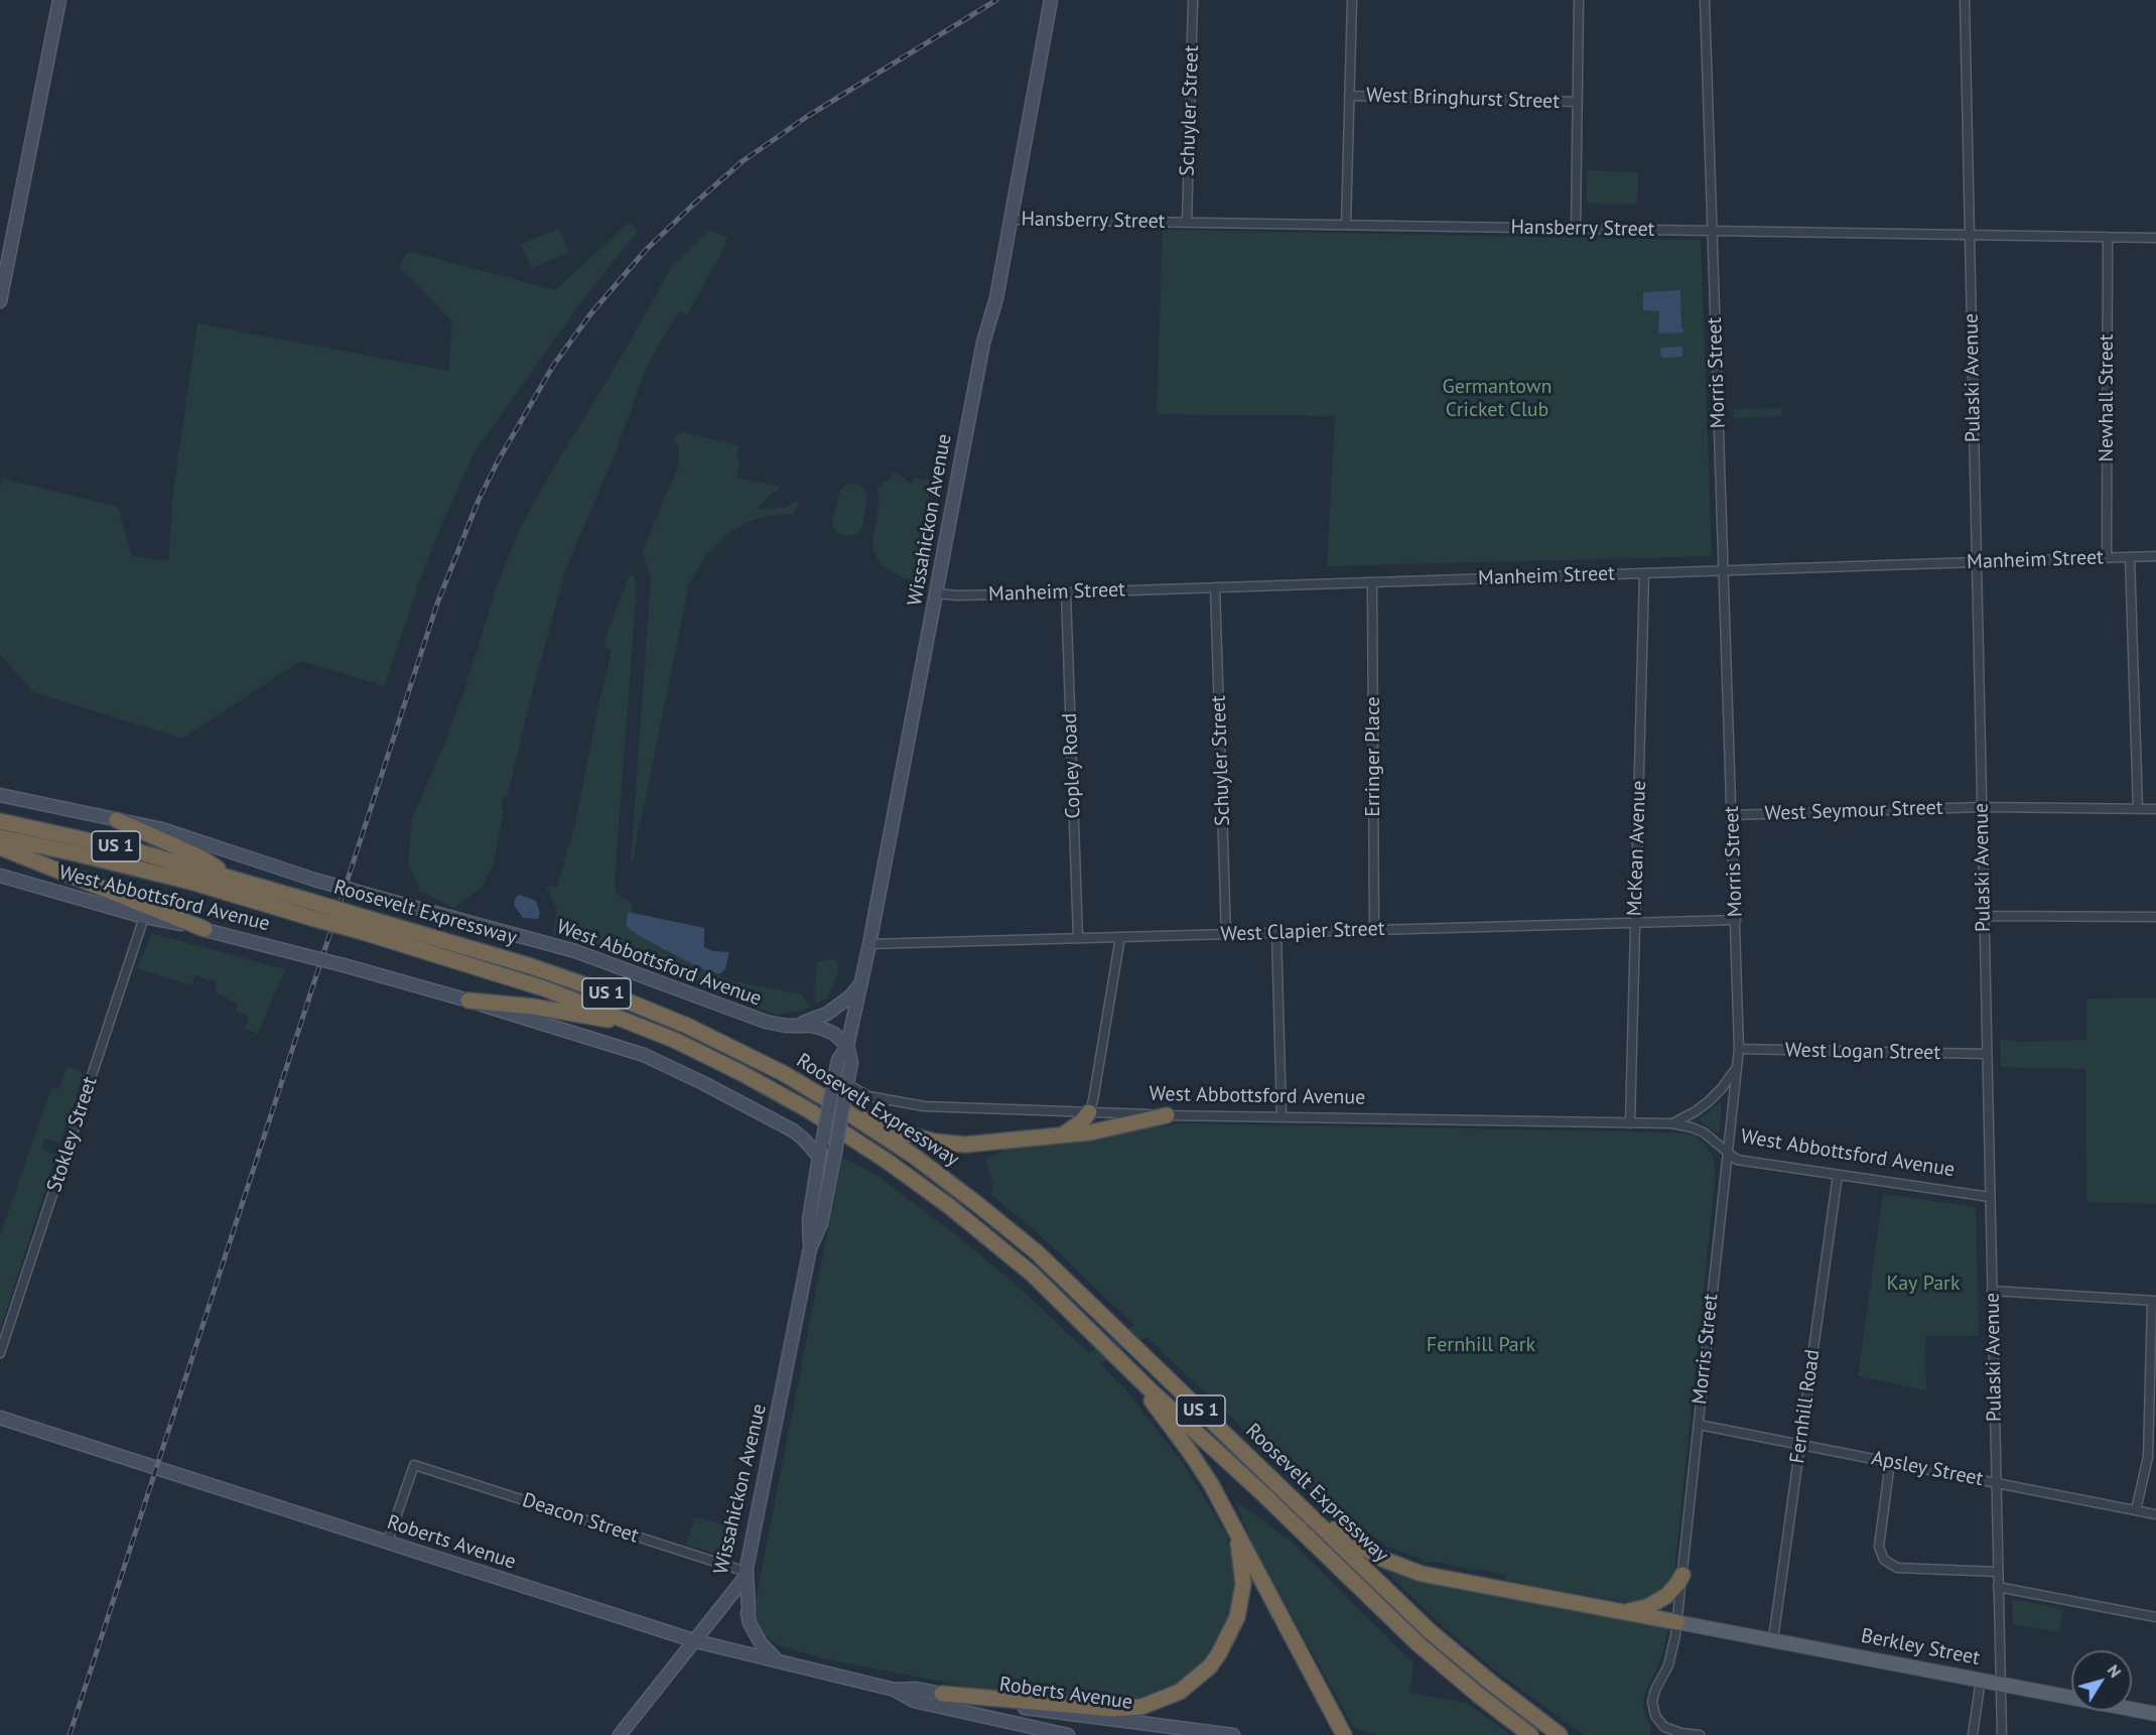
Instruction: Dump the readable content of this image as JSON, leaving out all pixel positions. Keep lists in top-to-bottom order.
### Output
{
  "streets": {
    "highway": ["US 1", "Roosevelt Expressway"],
    "main road": ["Berkley Street"],
    "street": [
      "West Bringhurst Street",
      "Schuyler Street",
      "Hansberry Street",
      "Morris Street",
      "Pulaski Avenue",
      "Newhall Street",
      "Wissahickon Avenue",
      "Manheim Street",
      "Erringer Place",
      "Copley Road",
      "West Seymour Street",
      "McKean Avenue",
      "West Abbottsford Avenue",
      "West Clapier Street",
      "West Logan Street",
      "Stokley Street",
      "Fernhill Road",
      "Apsley Street",
      "Deacon Street",
      "Roberts Avenue"
    ]
  },
  "crossings": [
    ["Schuyler Street", "Hansberry Street"],
    ["Schuyler Street", "Manheim Street"],
    ["Schuyler Street", "West Clapier Street"],
    ["Hansberry Street", "Morris Street"],
    ["Hansberry Street", "Pulaski Avenue"],
    ["Hansberry Street", "Newhall Street"],
    ["Hansberry Street", "Wissahickon Avenue"],
    ["Morris Street", "Manheim Street"],
    ["Morris Street", "West Seymour Street"],
    ["Morris Street", "West Abbottsford Avenue"],
    ["Morris Street", "West Clapier Street"],
    ["Morris Street", "West Logan Street"],
    ["Morris Street", "Apsley Street"],
    ["Morris Street", "Berkley Street"],
    ["Pulaski Avenue", "Manheim Street"],
    ["Pulaski Avenue", "West Seymour Street"],
    ["Pulaski Avenue", "West Abbottsford Avenue"],
    ["Pulaski Avenue", "West Logan Street"],
    ["Pulaski Avenue", "Apsley Street"],
    ["Pulaski Avenue", "Berkley Street"],
    ["Newhall Street", "Manheim Street"],
    ["Wissahickon Avenue", "Manheim Street"],
    ["Wissahickon Avenue", "West Abbottsford Avenue"],
    ["Wissahickon Avenue", "West Clapier Street"],
    ["Wissahickon Avenue", "Deacon Street"],
    ["Wissahickon Avenue", "Roberts Avenue"],
    ["Manheim Street", "Erringer Place"],
    ["Manheim Street", "Copley Road"],
    ["Manheim Street", "McKean Avenue"],
    ["Erringer Place", "West Clapier Street"],
    ["Copley Road", "West Clapier Street"],
    ["McKean Avenue", "West Abbottsford Avenue"],
    ["McKean Avenue", "West Clapier Street"],
    ["West Abbottsford Avenue", "Stokley Street"],
    ["West Abbottsford Avenue", "Fernhill Road"],
    ["Fernhill Road", "Apsley Street"],
    ["Fernhill Road", "Berkley Street"],
    ["Deacon Street", "Roberts Avenue"]
  ],
  "parks": ["Germantown Cricket Club", "Kay Park", "Fernhill Park"],
  "north": "top right"
}
